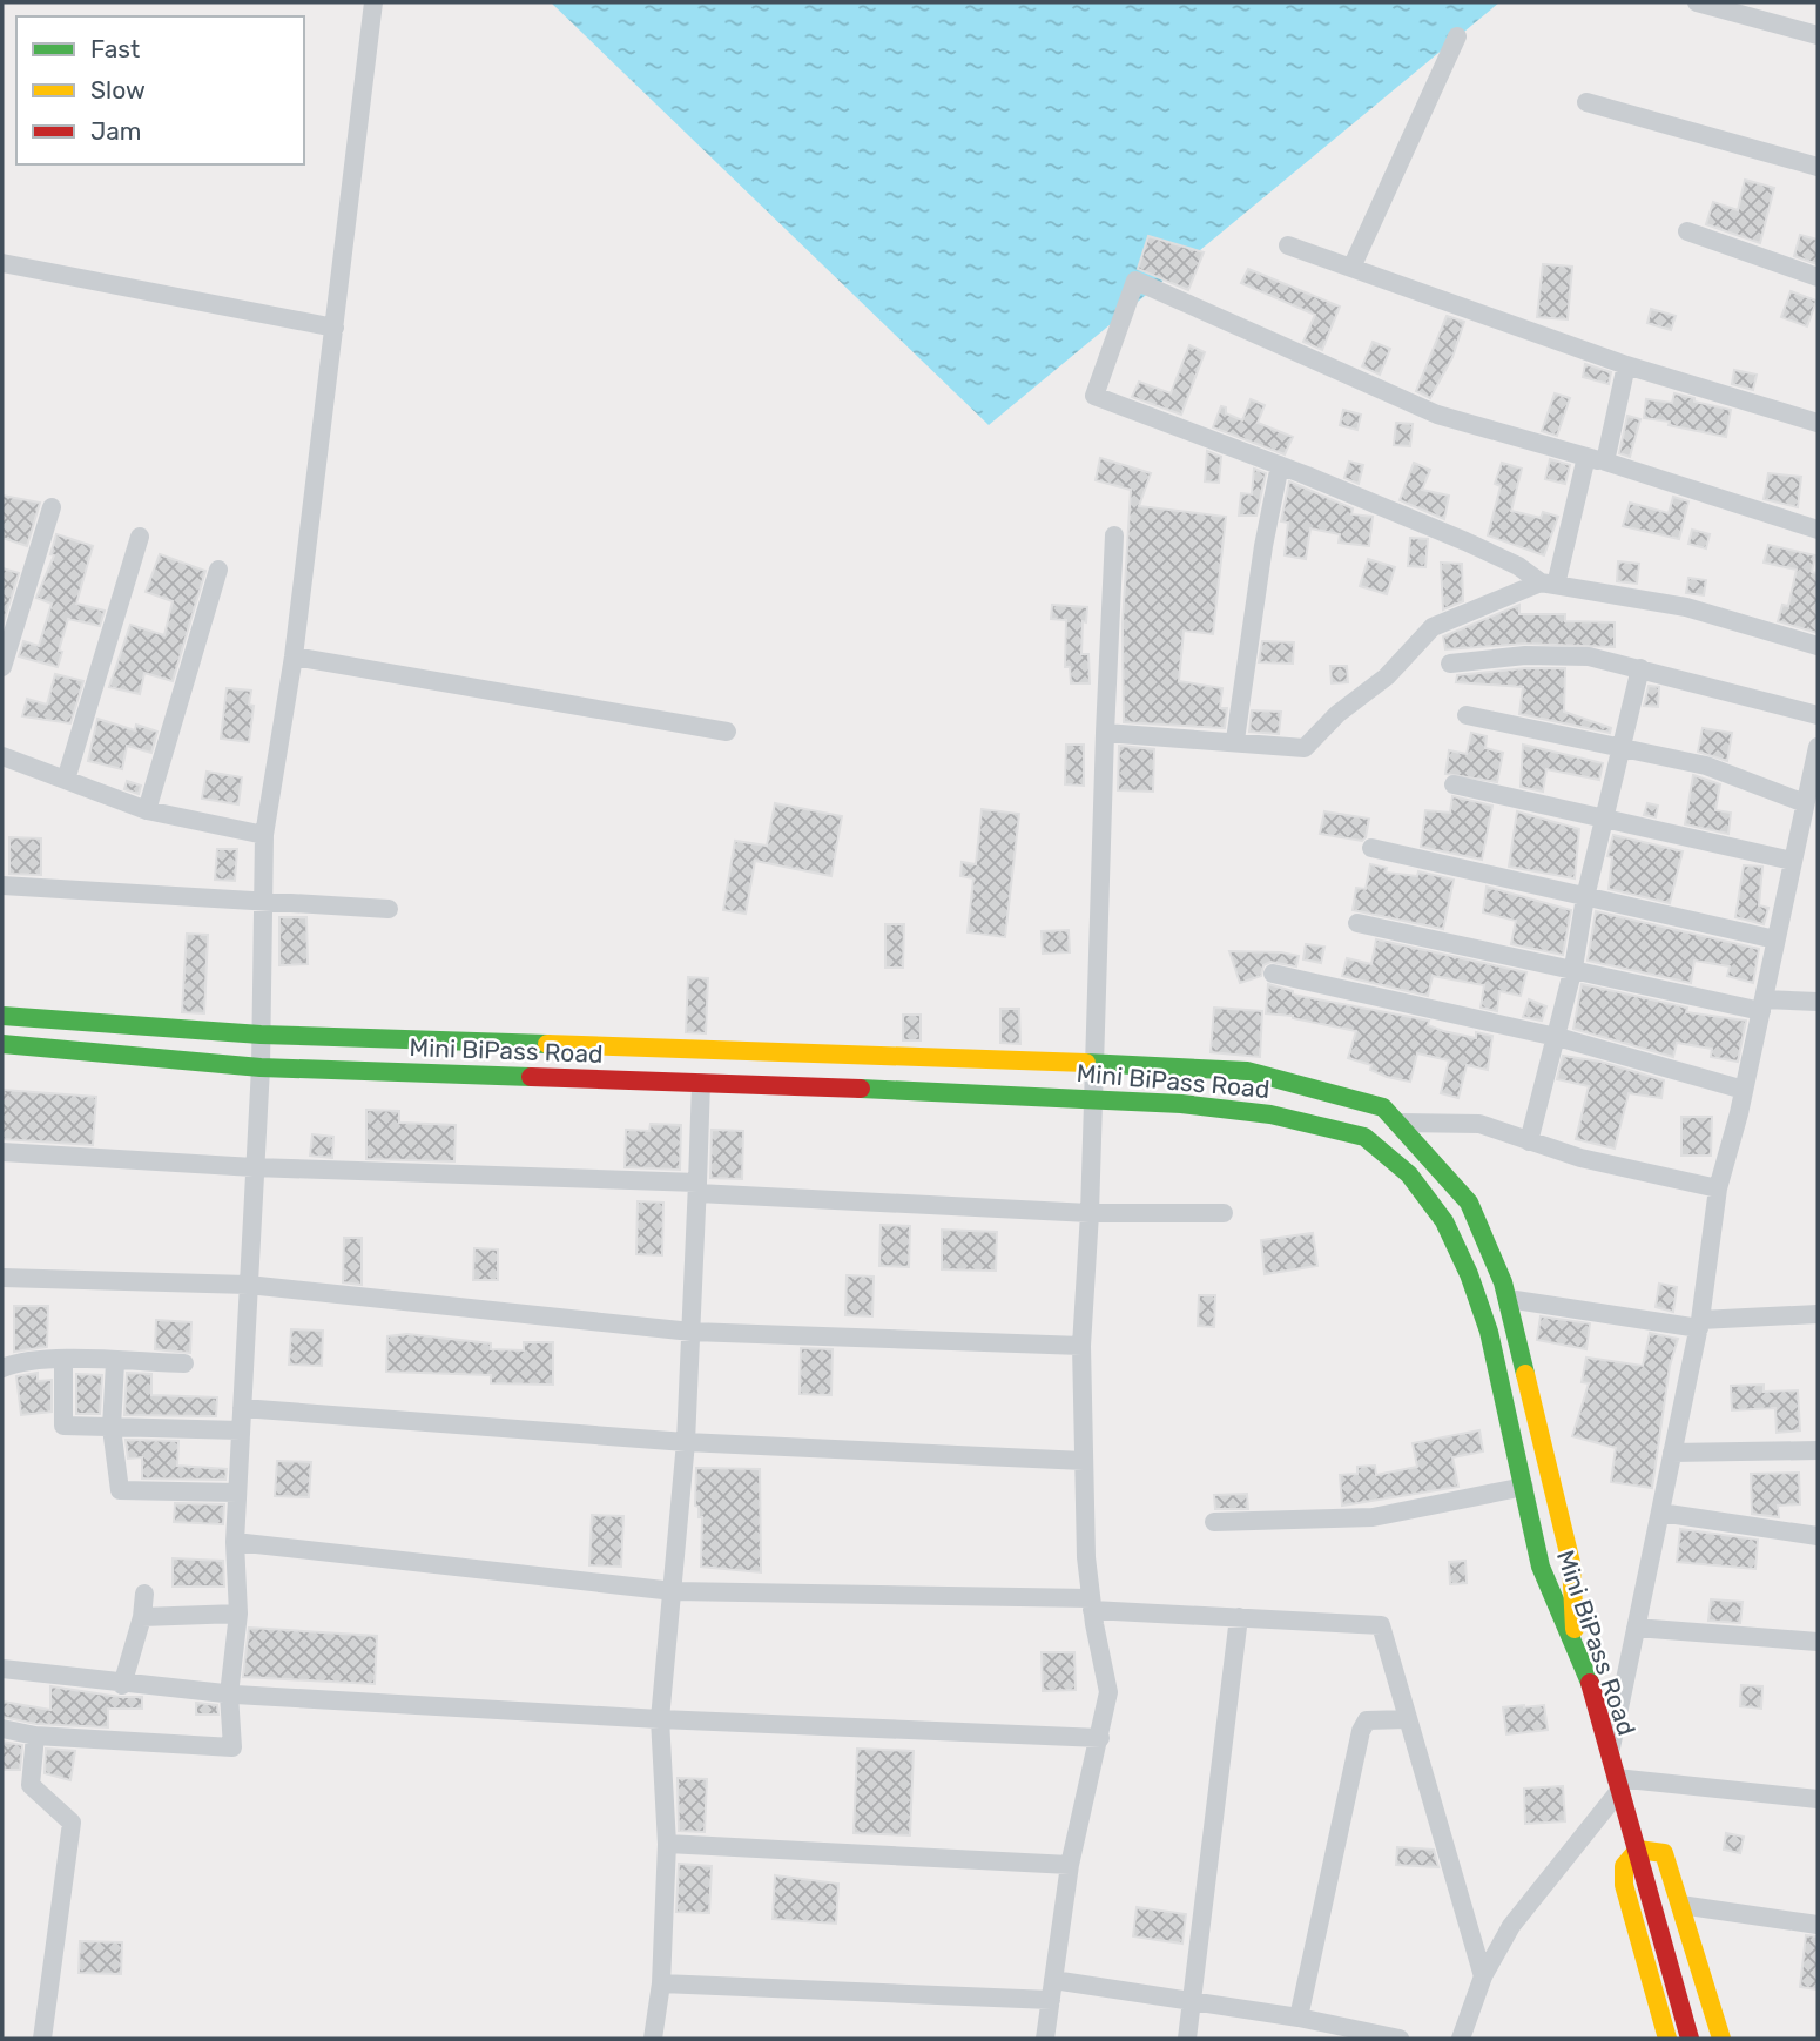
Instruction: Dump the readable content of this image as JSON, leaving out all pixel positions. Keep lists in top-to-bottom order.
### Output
{
  "streets": {
    "street": ["Mini BiPass Road"]
  },
  "legend": ["Fast", "Slow", "Jam"]
}
